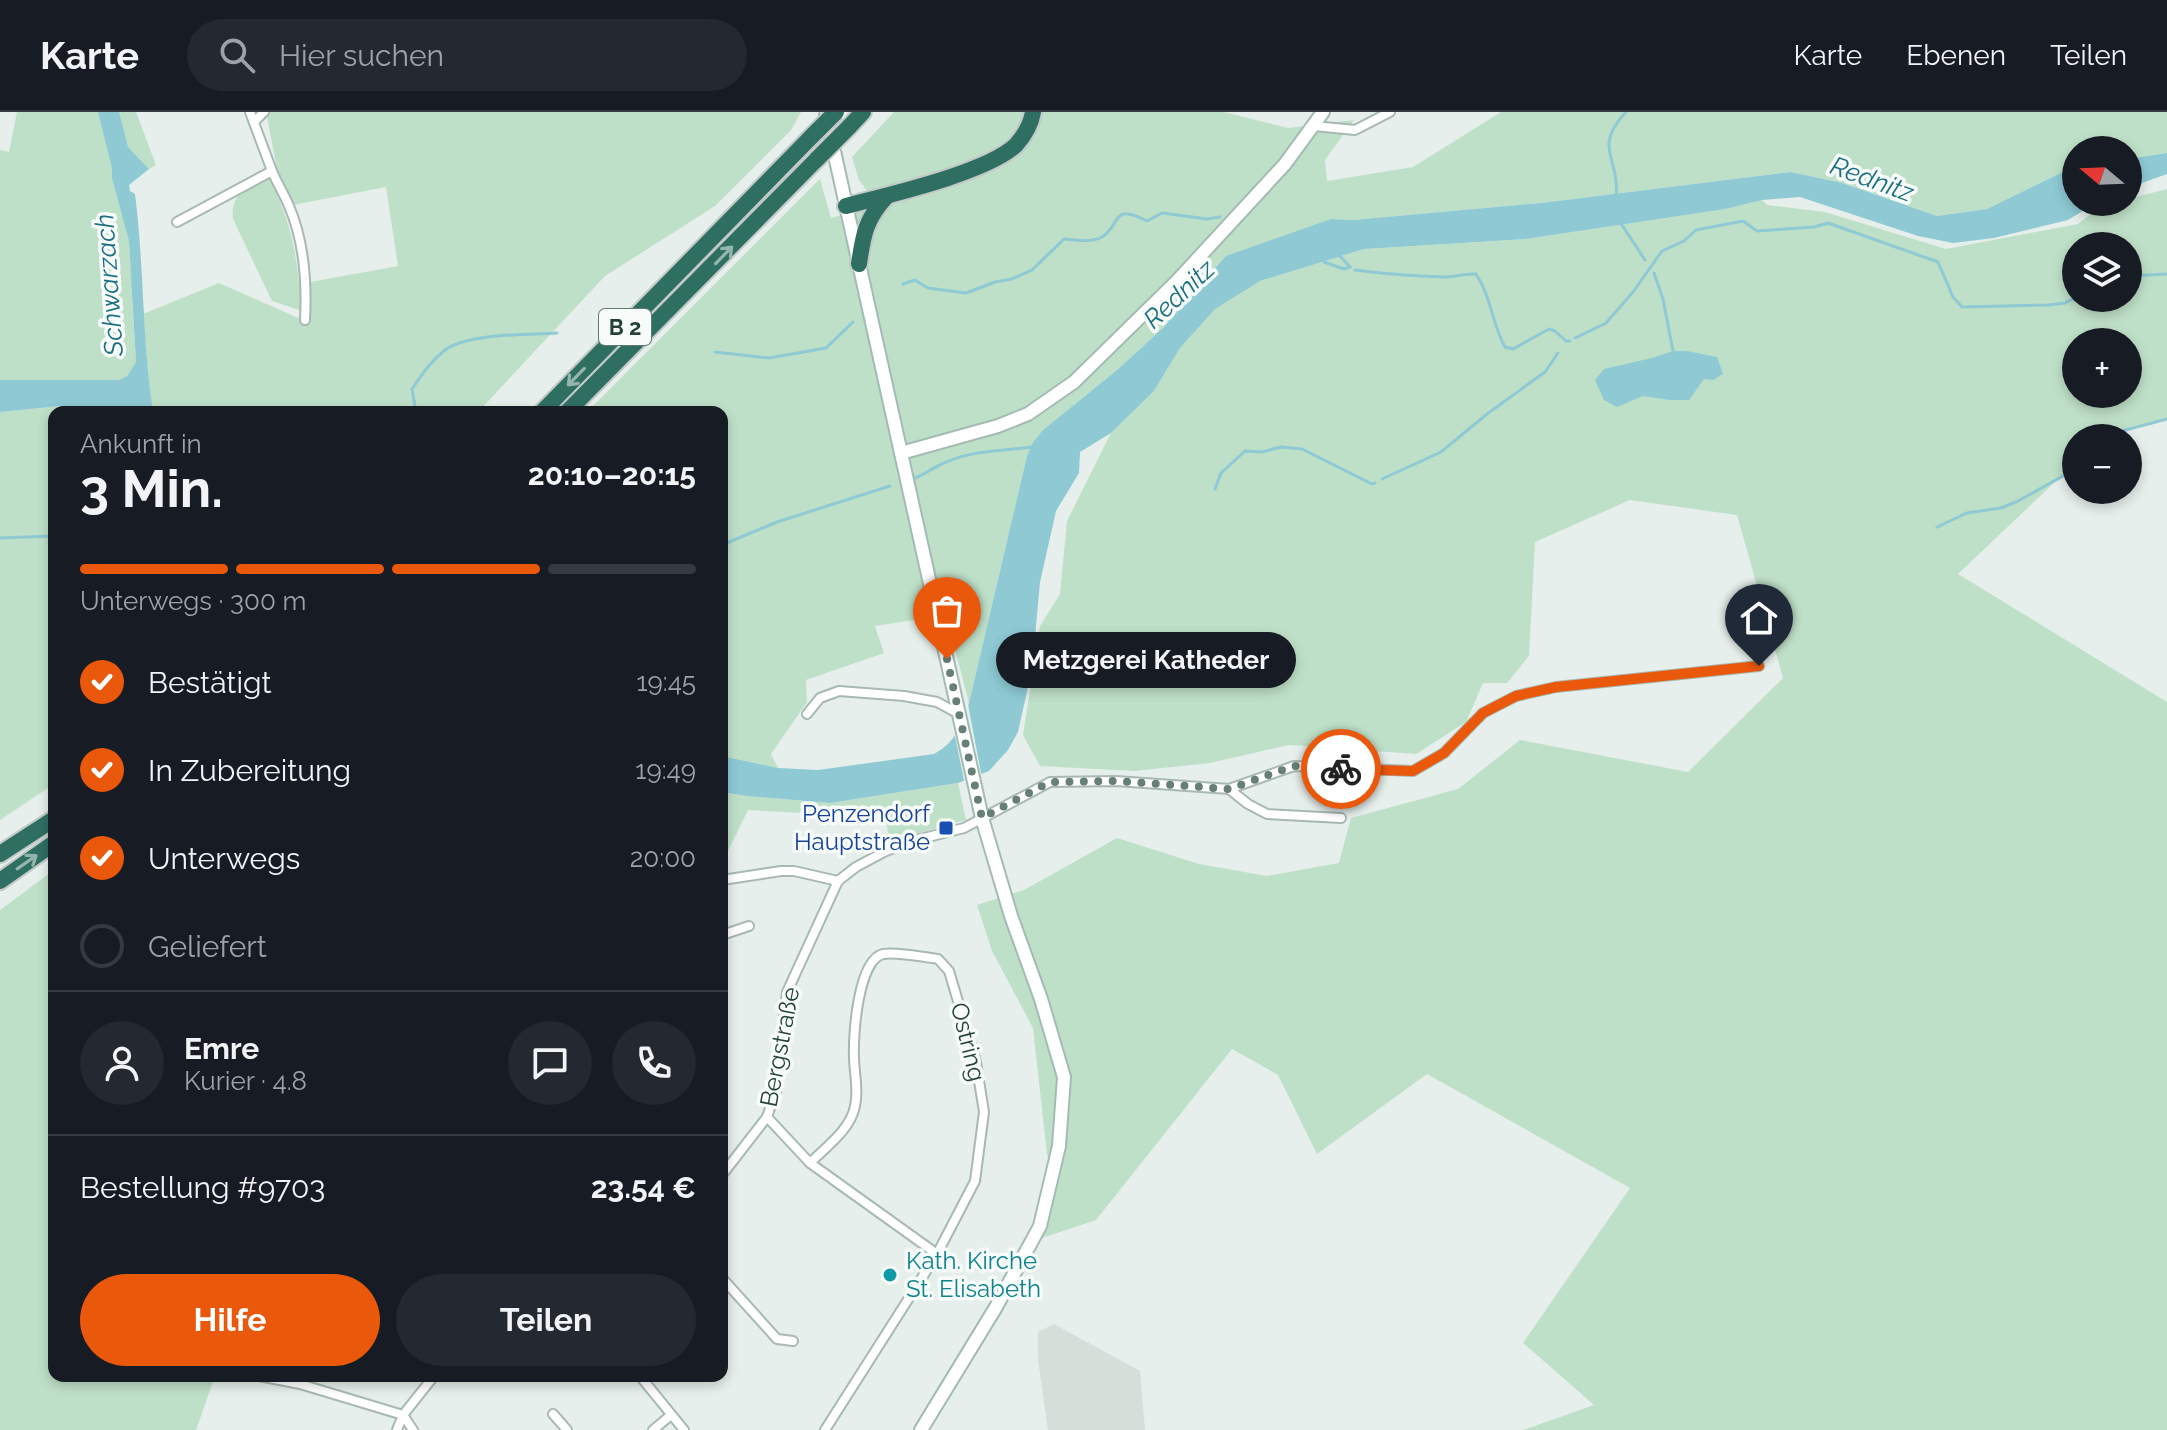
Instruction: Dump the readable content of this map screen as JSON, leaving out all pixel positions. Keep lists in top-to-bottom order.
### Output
{
  "streets": {
    "highway": ["B 2"],
    "street": ["Ostring", "Bergstraße"]
  },
  "water": ["Rednitz", "Schwarzach"],
  "places": {
    "other": ["Metzgerei Katheder", "Kath. Kirche St. Elisabeth"],
    "transit": ["Penzendorf Hauptstraße"]
  },
  "north": "left",
  "page": {
    "header": "Karte",
    "search": "Hier suchen",
    "nav": ["Karte", "Ebenen", "Teilen"],
    "map_buttons": ["+", "−"],
    "heading": ["3 Min.", "Ankunft in", "20:10–20:15"],
    "panel": [
      "Emre",
      "Kurier · 4.8",
      "Bestellung #9703",
      "23.54 €"
    ],
    "bar": "Unterwegs · 300 m",
    "bubble": "Metzgerei Katheder",
    "list": [
      ["Bestätigt", "19:45"],
      ["In Zubereitung", "19:49"],
      ["Unterwegs", "20:00"],
      "Geliefert"
    ],
    "buttons": ["Hilfe", "Teilen"]
  }
}
